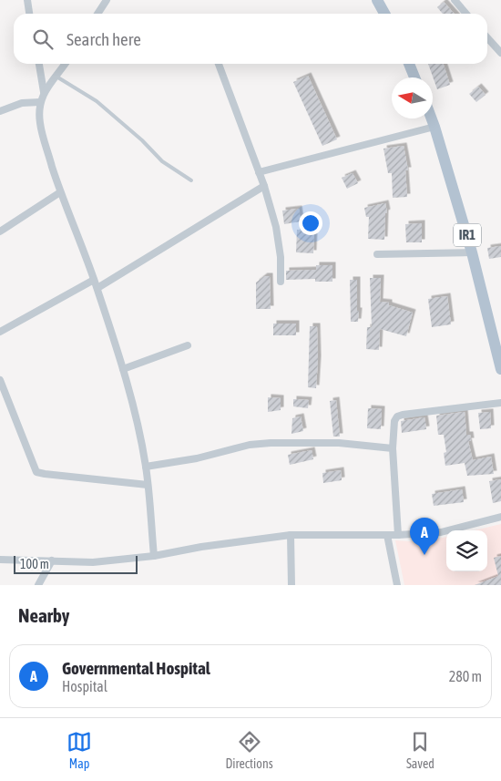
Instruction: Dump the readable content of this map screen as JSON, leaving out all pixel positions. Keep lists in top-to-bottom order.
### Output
{
  "streets": {
    "main road": ["IR1"]
  },
  "scale_bar": "100 m",
  "north": "left",
  "page": {
    "search": "Search here",
    "pins": "A",
    "scale": "100 m",
    "heading": "Nearby",
    "list": [
      {
        "mark": "A",
        "name": "Governmental Hospital",
        "note": "Hospital",
        "value": "280 m"
      }
    ],
    "nav": ["Map", "Directions", "Saved"]
  }
}
